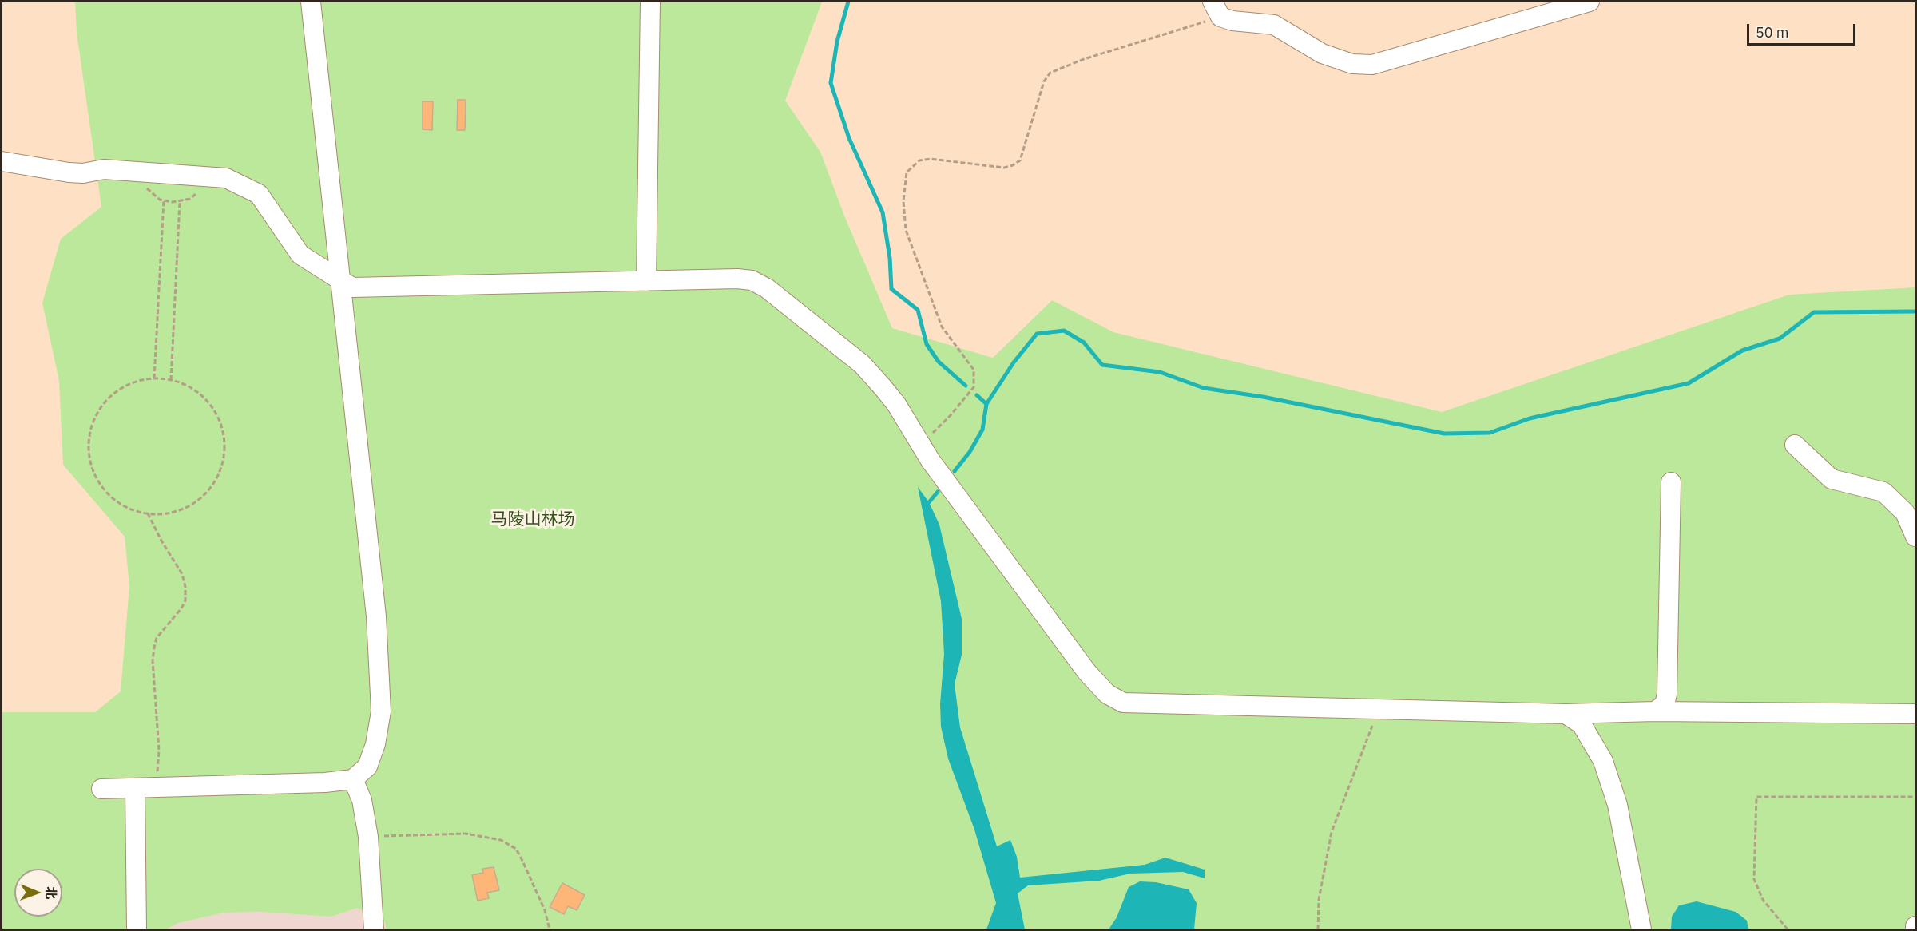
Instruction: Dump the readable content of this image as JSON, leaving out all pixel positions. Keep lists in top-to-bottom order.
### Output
{
  "parks": ["马陵山林场"],
  "scale_bar": "50 m",
  "north": "right"
}
